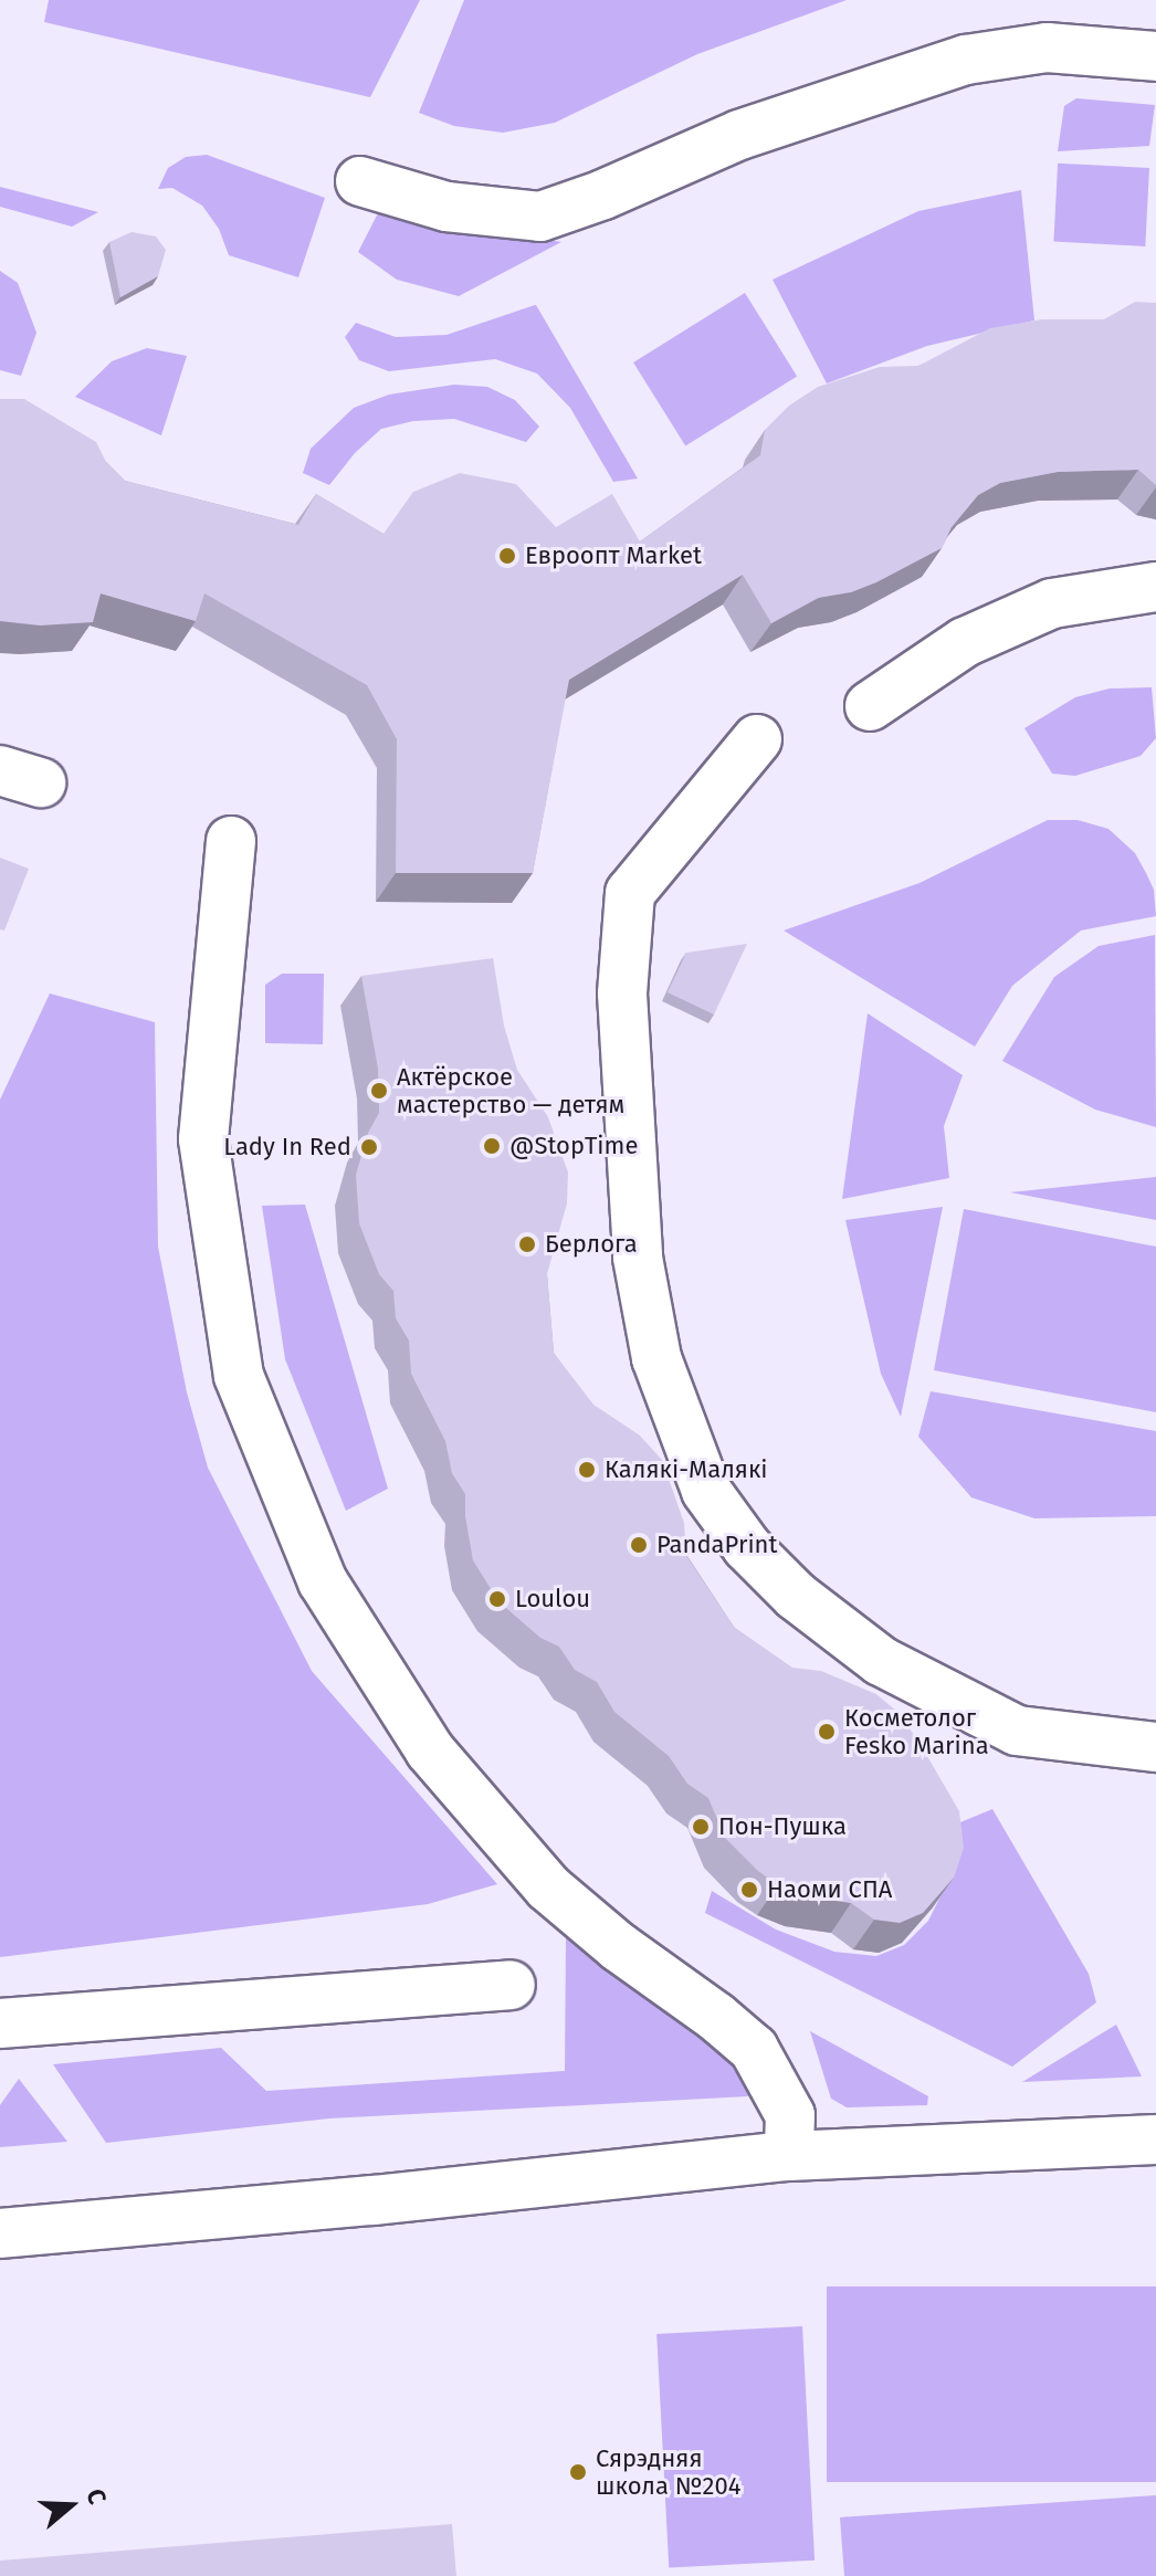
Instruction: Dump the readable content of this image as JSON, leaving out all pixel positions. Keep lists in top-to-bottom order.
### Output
{
  "places": [
    "Евроопт Market",
    "Актёрское мастерство — детям",
    "@StopTime",
    "Lady In Red",
    "Берлога",
    "Калякі-Малякі",
    "PandaPrint",
    "Loulou",
    "Косметолог Fesko Marina",
    "Пон-Пушка",
    "Наоми СПА",
    "Сярэдняя школа №204"
  ],
  "north": "right"
}
